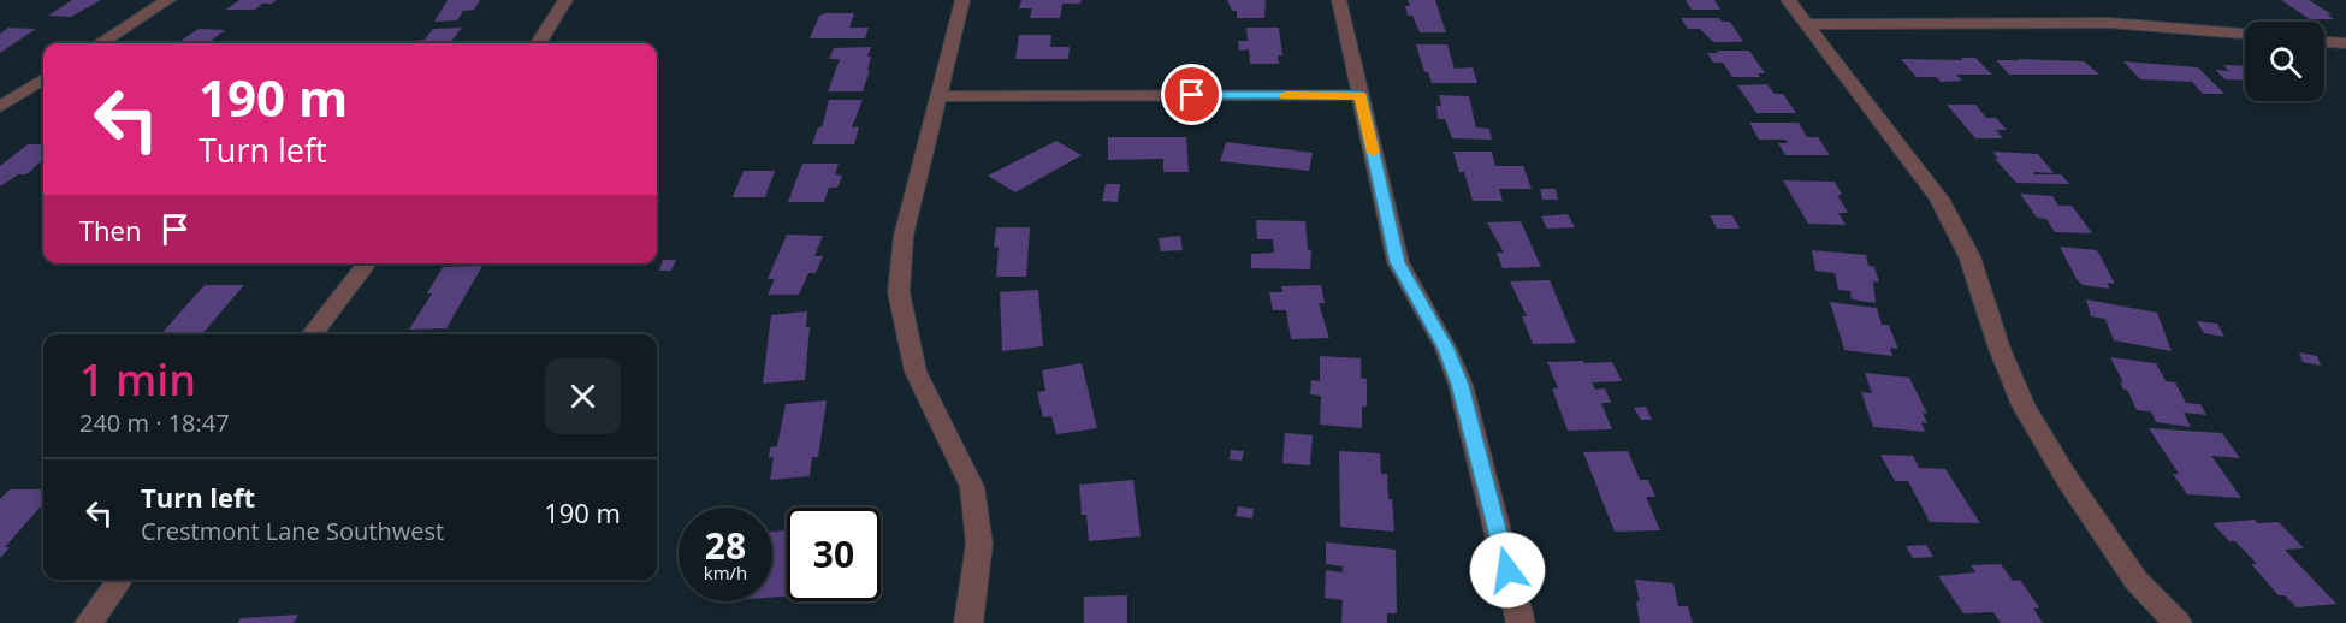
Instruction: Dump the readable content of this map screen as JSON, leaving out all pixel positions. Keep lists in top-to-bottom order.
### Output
{
  "page": {
    "turn": ["190 m", "Turn left"],
    "then": "Then",
    "heading": ["1 min", "240 m · 18:47"],
    "list": [
      {
        "name": "Turn left",
        "note": "Crestmont Lane Southwest",
        "value": "190 m"
      }
    ],
    "speed": "28 km/h",
    "limit": "30"
  }
}
